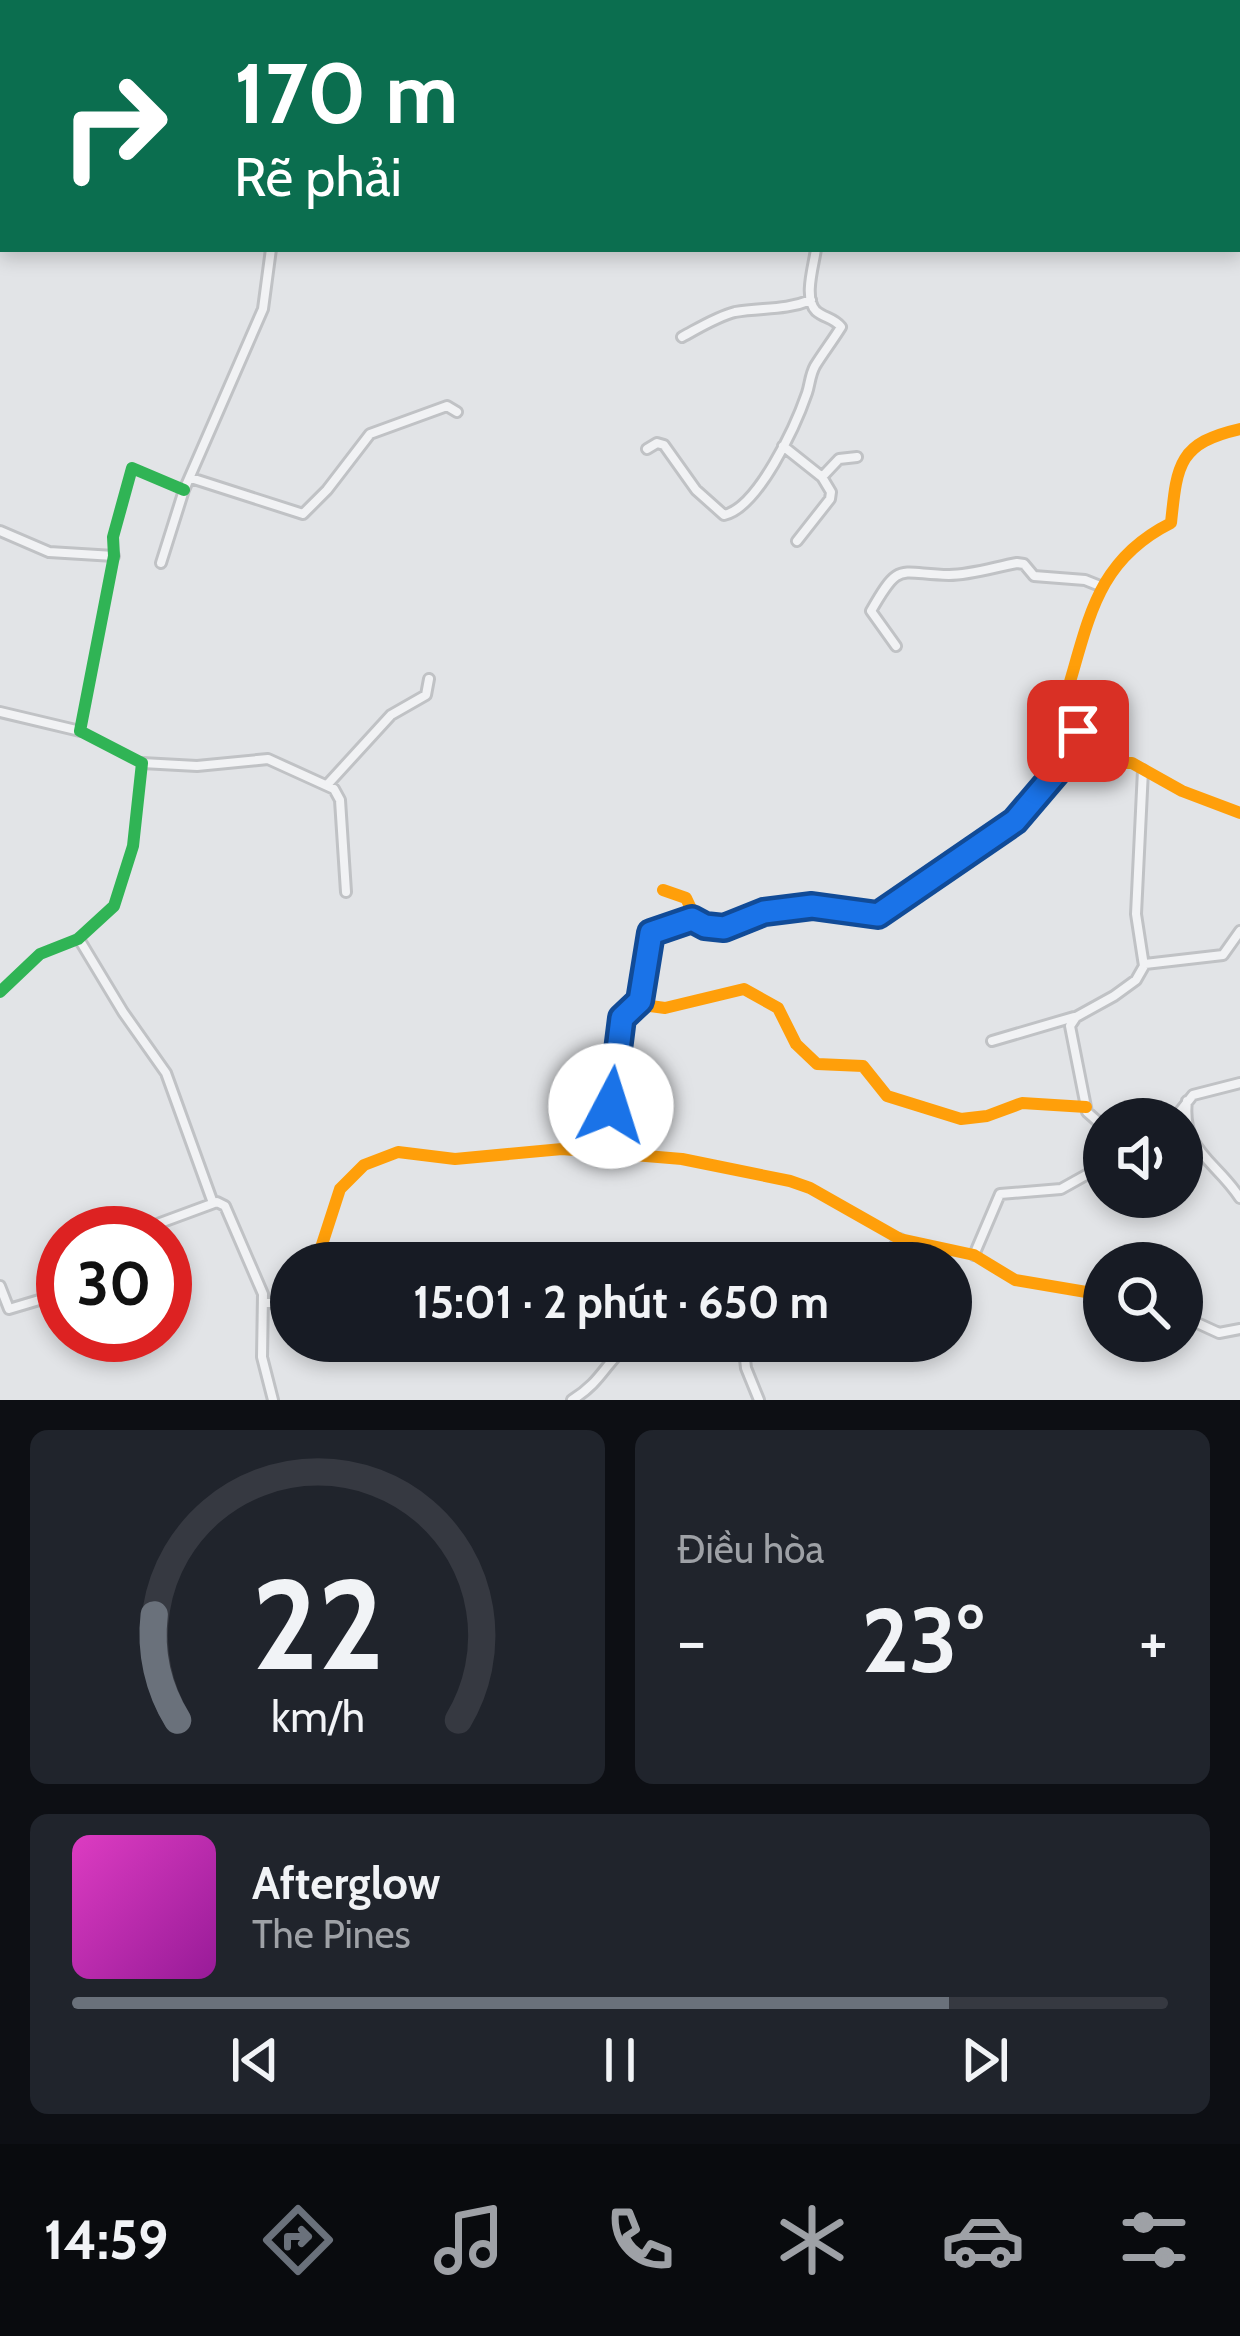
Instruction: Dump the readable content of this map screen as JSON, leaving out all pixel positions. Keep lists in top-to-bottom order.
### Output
{
  "page": {
    "turn": ["170 m", "Rẽ phải"],
    "limit": "30",
    "trip": "15:01 · 2 phút · 650 m",
    "tile": "Điều hòa",
    "heat": ["−", "23°", "+"],
    "song": ["Afterglow", "The Pines"],
    "tabs": "14:59",
    "gauge": ["22", "km/h"]
  }
}
